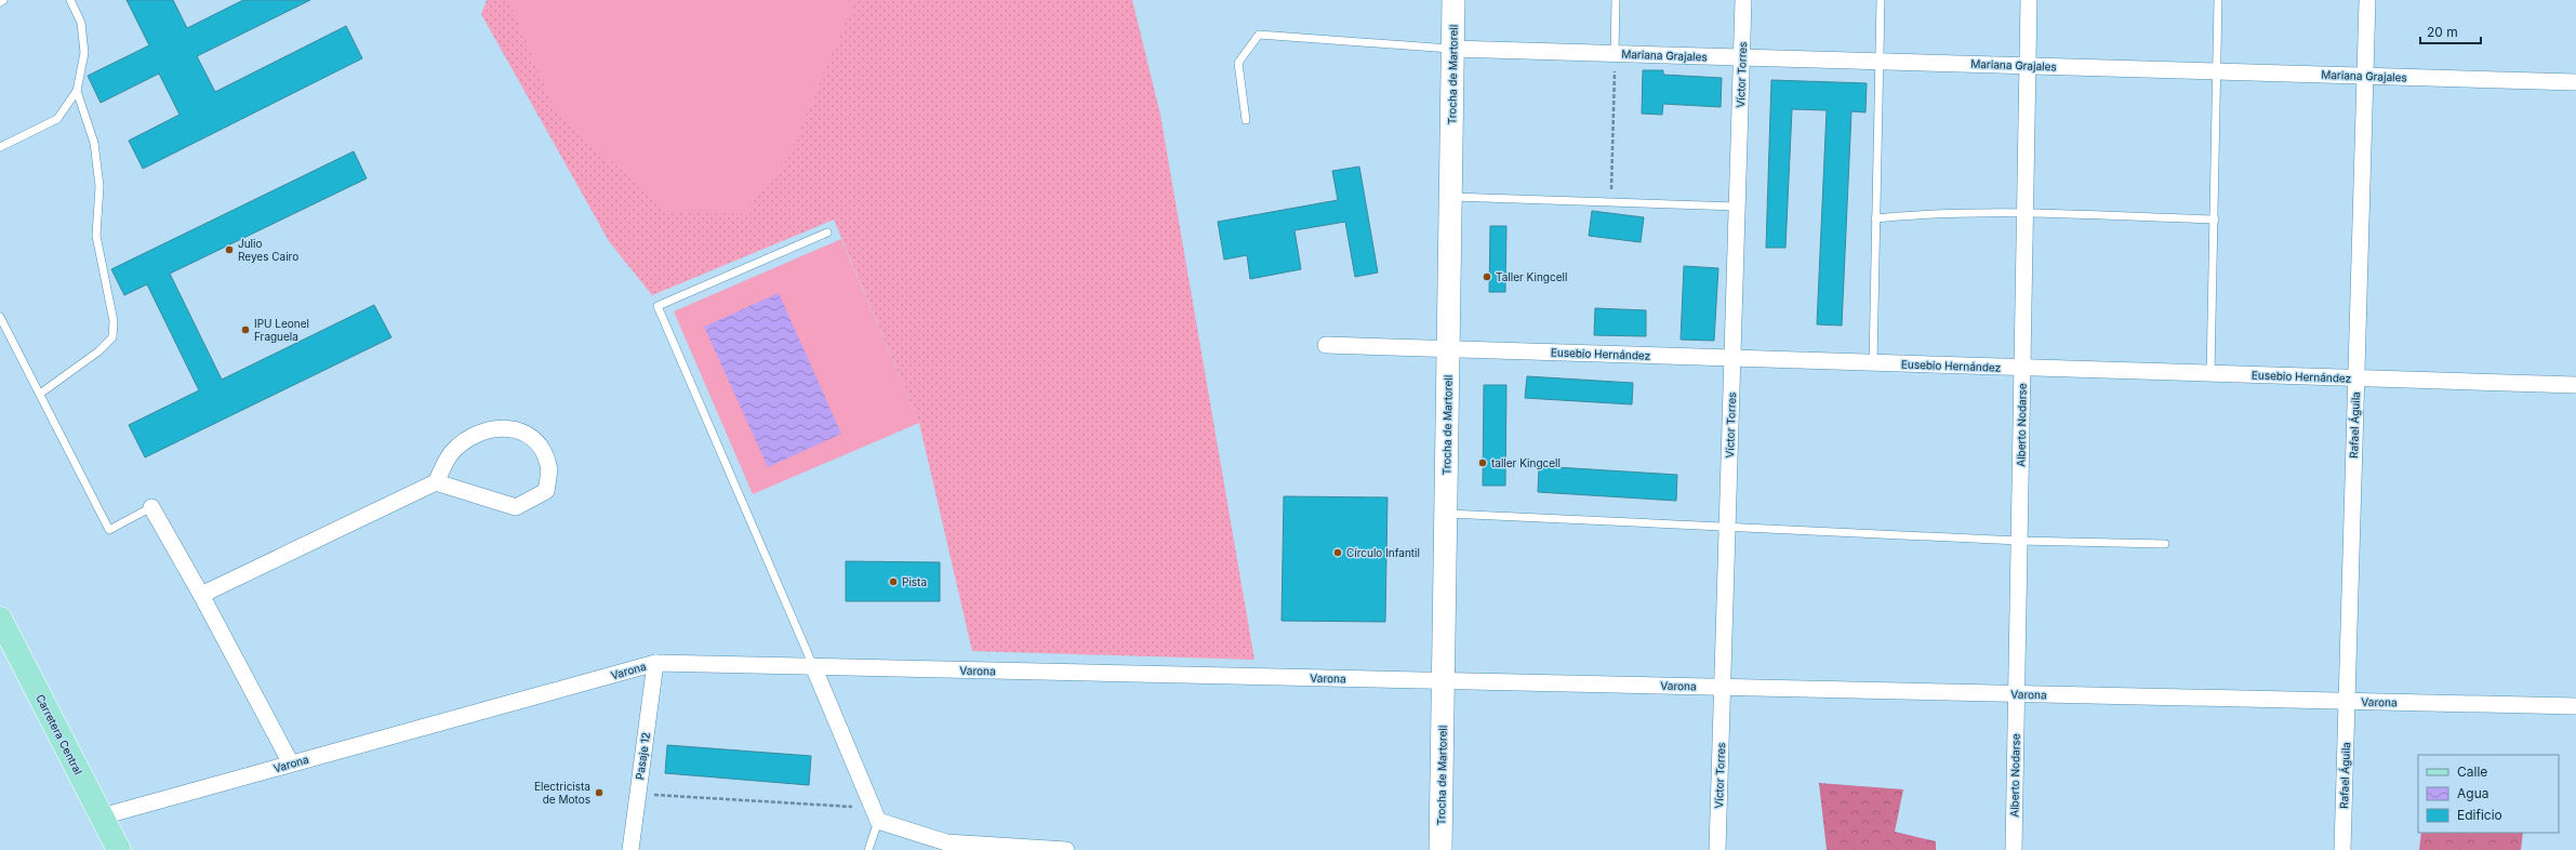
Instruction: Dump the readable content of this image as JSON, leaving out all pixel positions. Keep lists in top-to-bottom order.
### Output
{
  "streets": {
    "main road": ["Carretera Central"],
    "street": [
      "Mariana Grajales",
      "Trocha de Martorell",
      "Víctor Torres",
      "Eusebio Hernández",
      "Alberto Nodarse",
      "Rafael Águila",
      "Varona",
      "Pasaje 12"
    ]
  },
  "crossings": [
    ["Mariana Grajales", "Trocha de Martorell"],
    ["Mariana Grajales", "Víctor Torres"],
    ["Mariana Grajales", "Alberto Nodarse"],
    ["Mariana Grajales", "Rafael Águila"],
    ["Trocha de Martorell", "Eusebio Hernández"],
    ["Trocha de Martorell", "Varona"],
    ["Víctor Torres", "Eusebio Hernández"],
    ["Víctor Torres", "Varona"],
    ["Eusebio Hernández", "Alberto Nodarse"],
    ["Eusebio Hernández", "Rafael Águila"],
    ["Alberto Nodarse", "Varona"],
    ["Rafael Águila", "Varona"],
    ["Varona", "Carretera Central"],
    ["Varona", "Pasaje 12"]
  ],
  "places": [
    "Julio Reyes Cairo",
    "Taller Kingcell",
    "IPU Leonel Fraguela",
    "taller Kingcell",
    "Círculo Infantil",
    "Pista",
    "Electricista de Motos"
  ],
  "legend": ["Calle", "Agua", "Edificio"],
  "scale_bar": "20 m"
}
